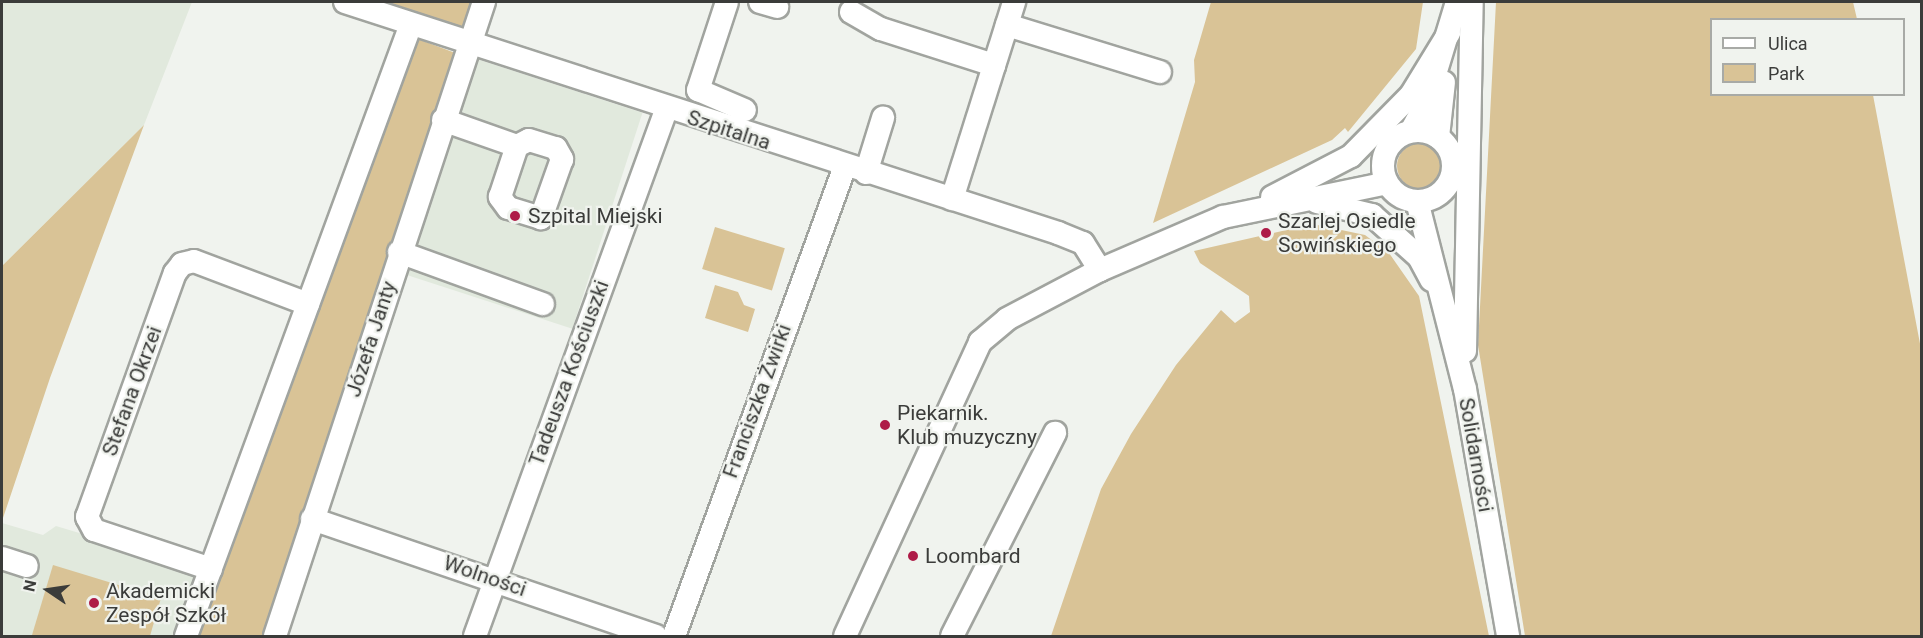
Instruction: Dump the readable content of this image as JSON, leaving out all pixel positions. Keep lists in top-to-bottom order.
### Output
{
  "streets": {
    "street": [
      "Szpitalna",
      "Józefa Janty",
      "Tadeusza Kościuszki",
      "Stefana Okrzei",
      "Franciszka Żwirki",
      "Solidarności",
      "Wolności"
    ]
  },
  "crossings": [
    ["Szpitalna", "Józefa Janty"],
    ["Szpitalna", "Tadeusza Kościuszki"],
    ["Szpitalna", "Franciszka Żwirki"],
    ["Józefa Janty", "Wolności"],
    ["Tadeusza Kościuszki", "Wolności"]
  ],
  "places": [
    "Szpital Miejski",
    "Szarlej Osiedle Sowińskiego",
    "Piekarnik. Klub muzyczny",
    "Loombard",
    "Akademicki Zespół Szkół"
  ],
  "legend": ["Ulica", "Park"],
  "north": "left"
}
